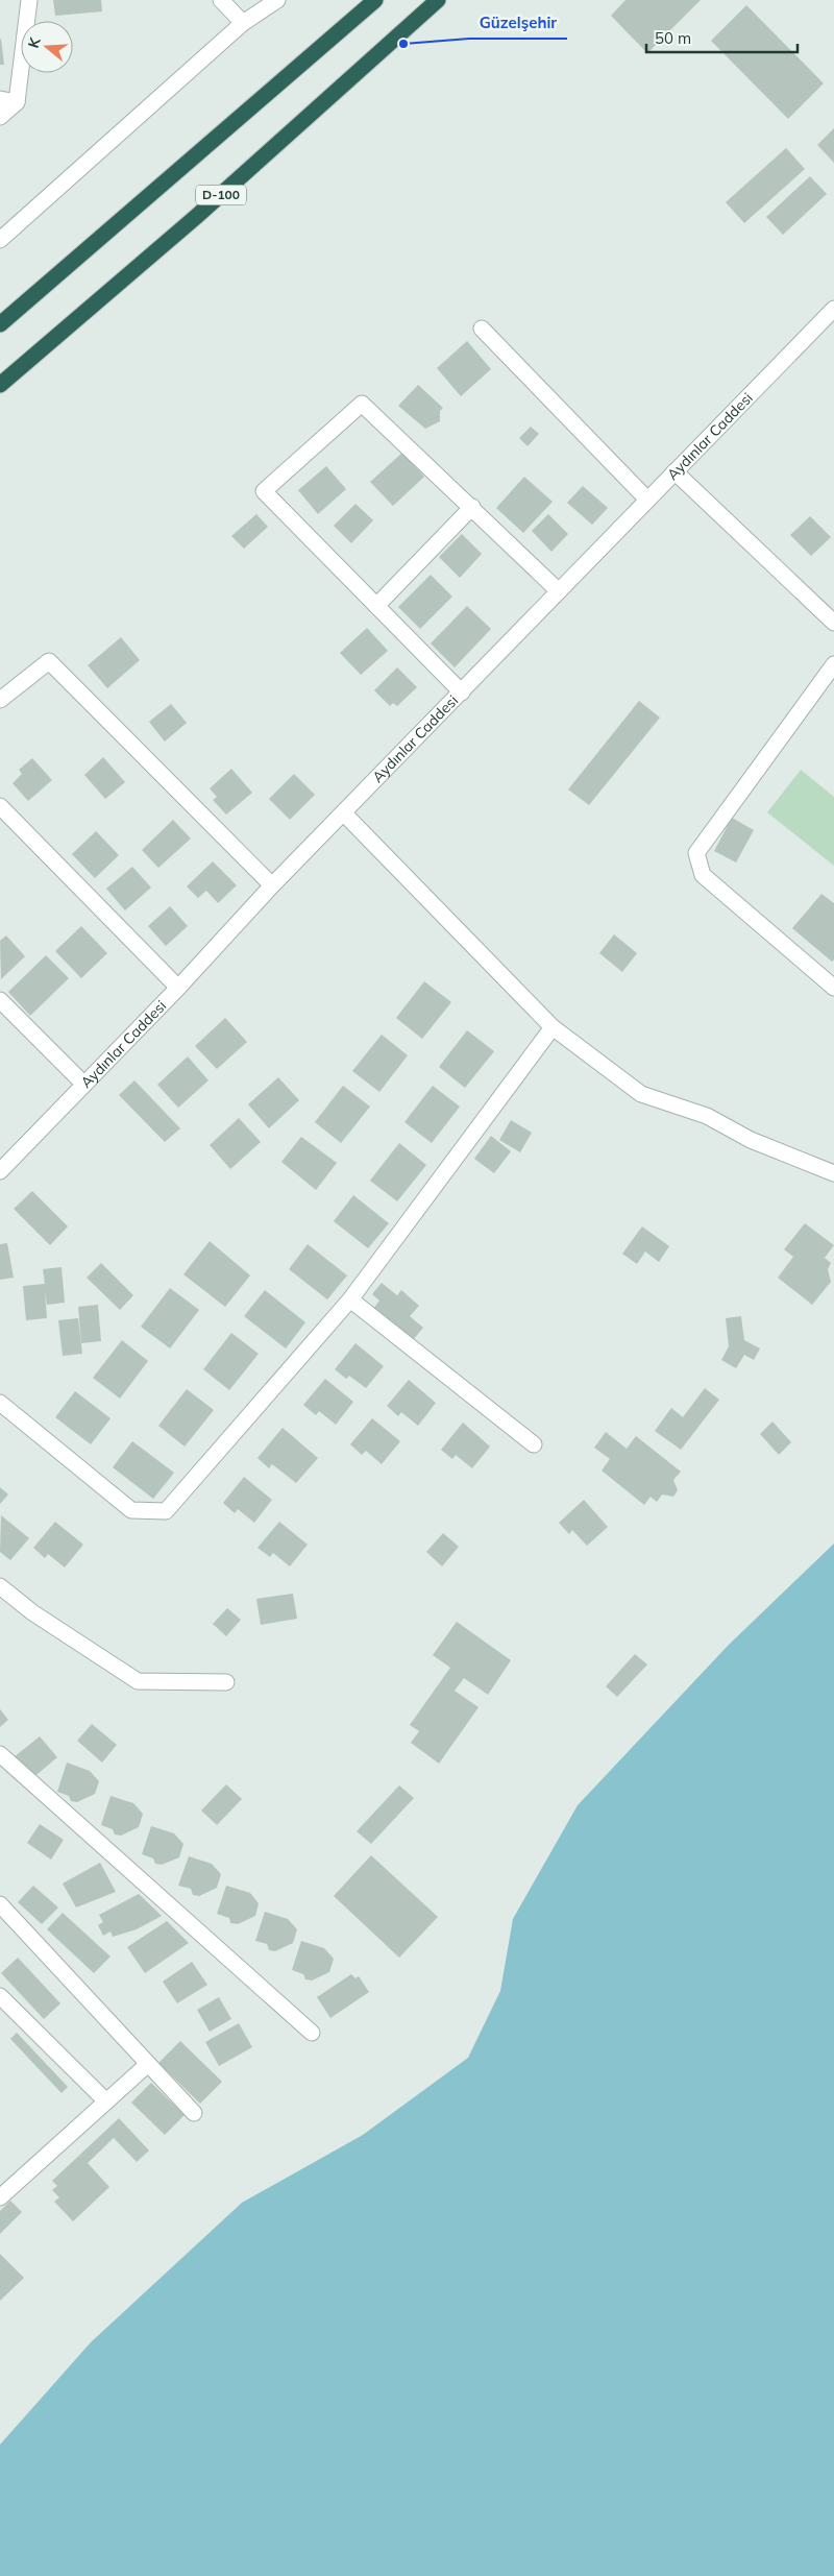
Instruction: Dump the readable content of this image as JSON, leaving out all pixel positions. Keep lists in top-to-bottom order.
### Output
{
  "streets": {
    "highway": ["D-100"],
    "street": ["Aydınlar Caddesi"]
  },
  "places": ["Güzelşehir"],
  "scale_bar": "50 m",
  "north": "left"
}
